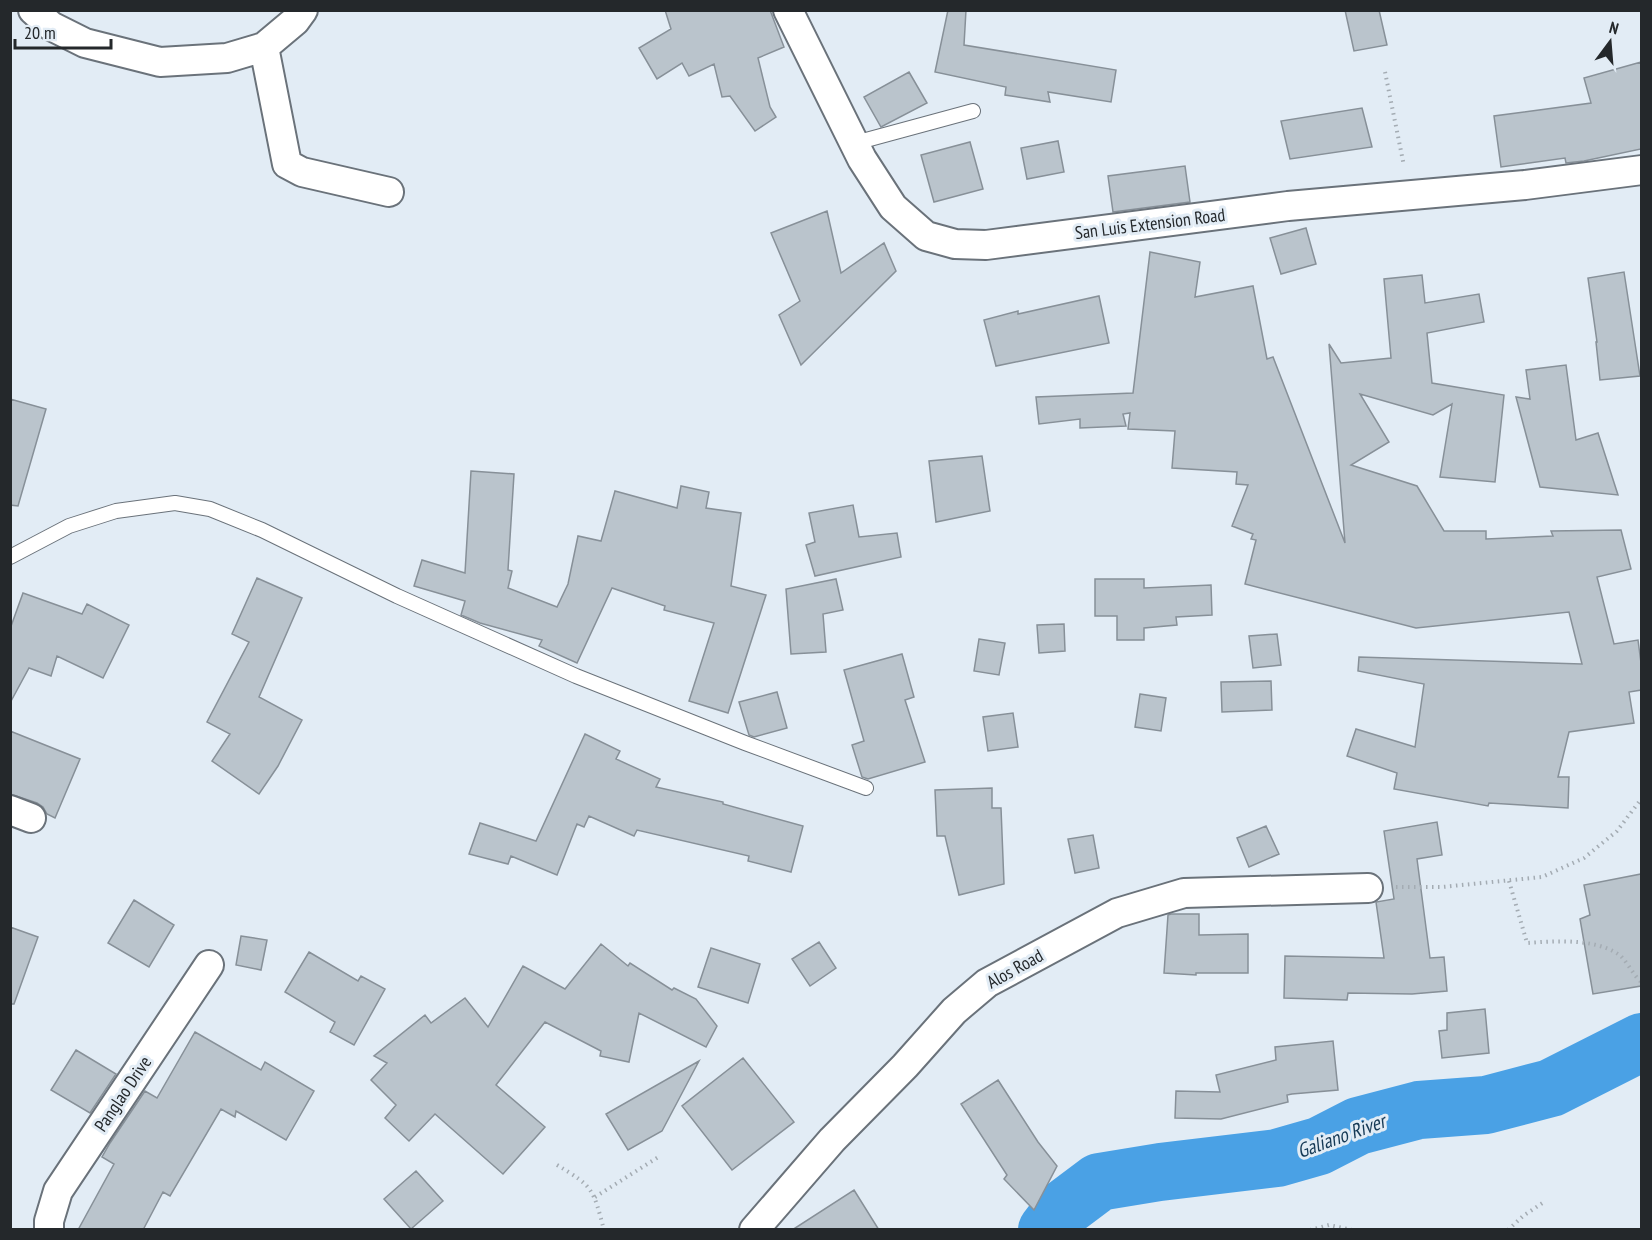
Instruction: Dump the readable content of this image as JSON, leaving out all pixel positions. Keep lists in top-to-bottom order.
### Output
{
  "streets": {
    "street": ["San Luis Extension Road", "Alos Road", "Panglao Drive"]
  },
  "water": ["Galiano River"],
  "scale_bar": "20 m",
  "north": "top"
}
